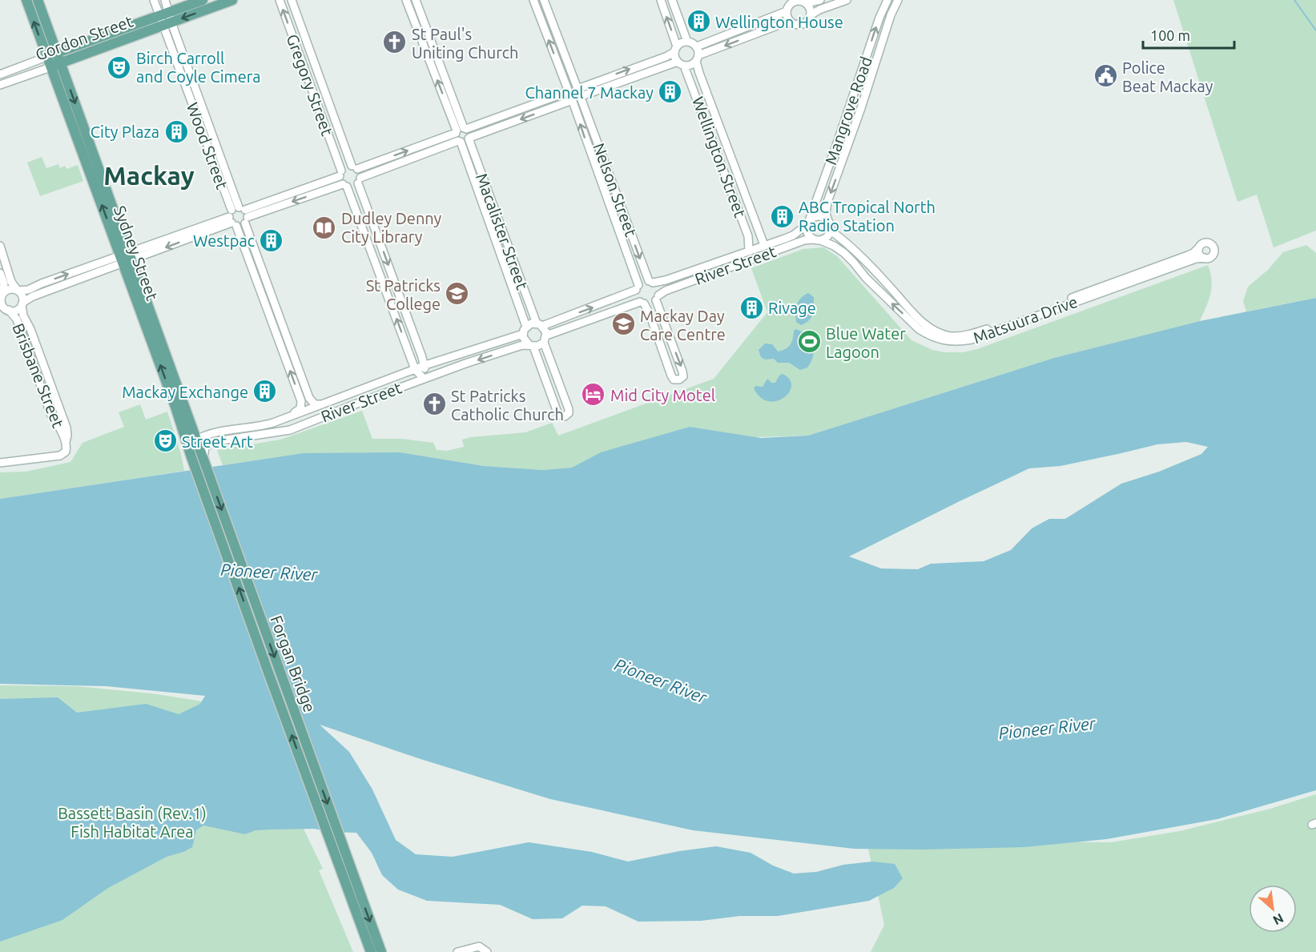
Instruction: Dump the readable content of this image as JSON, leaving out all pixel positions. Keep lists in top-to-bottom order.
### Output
{
  "streets": {
    "main road": ["Gordon Street", "Sydney Street", "Forgan Bridge"],
    "street": [
      "Gregory Street",
      "Mangrove Road",
      "Wood Street",
      "Wellington Street",
      "Nelson Street",
      "Macalister Street",
      "River Street",
      "Matsuura Drive",
      "Brisbane Street"
    ]
  },
  "crossings": [
    ["Gordon Street", "Wood Street"],
    ["Gordon Street", "Sydney Street"],
    ["Mangrove Road", "River Street"],
    ["Mangrove Road", "Matsuura Drive"],
    ["Wood Street", "River Street"],
    ["Wellington Street", "River Street"],
    ["Nelson Street", "River Street"],
    ["Macalister Street", "River Street"],
    ["Sydney Street", "River Street"],
    ["Sydney Street", "Forgan Bridge"],
    ["River Street", "Matsuura Drive"],
    ["River Street", "Forgan Bridge"]
  ],
  "one_way": ["Matsuura Drive"],
  "districts": ["Mackay"],
  "water": ["Pioneer River"],
  "parks": ["Bassett Basin (Rev.1) Fish Habitat Area"],
  "places": {
    "building": [
      "Wellington House",
      "Channel 7 Mackay",
      "City Plaza",
      "ABC Tropical North Radio Station",
      "Westpac",
      "Rivage",
      "Mackay Exchange"
    ],
    "church": ["St Paul's Uniting Church", "St Patricks Catholic Church"],
    "theatre": ["Birch Carroll and Coyle Cimera", "Street Art"],
    "public building": ["Police Beat Mackay"],
    "library": ["Dudley Denny City Library"],
    "school or university": ["St Patricks College", "Mackay Day Care Centre"],
    "sports": ["Blue Water Lagoon"],
    "hotel": ["Mid City Motel"]
  },
  "scale_bar": "100 m",
  "north": "bottom right"
}
